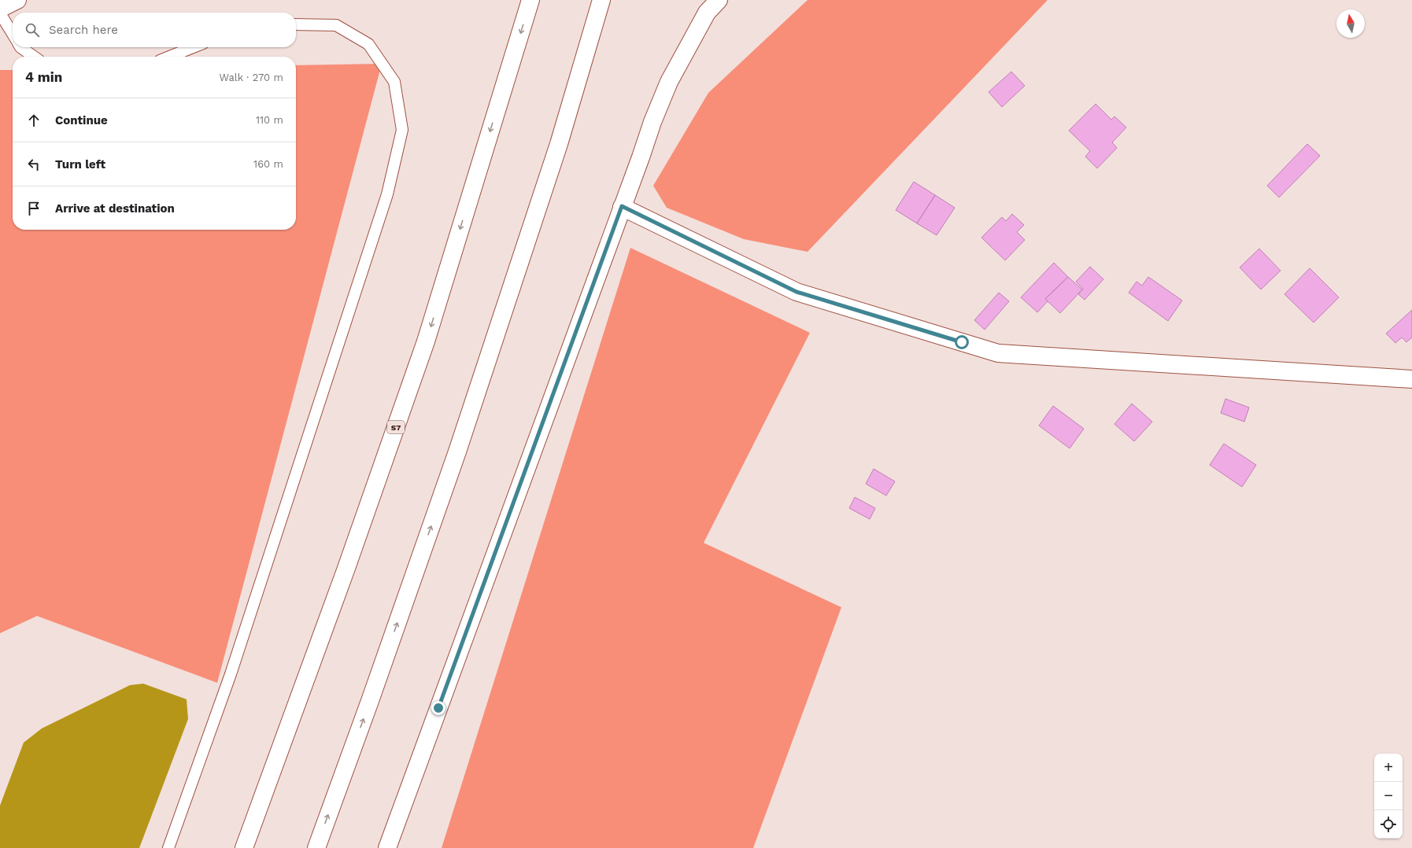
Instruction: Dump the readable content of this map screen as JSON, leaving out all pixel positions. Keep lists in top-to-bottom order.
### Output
{
  "streets": {
    "main road": ["S7"]
  },
  "north": "top",
  "page": {
    "search": "Search here",
    "heading": ["4 min", "Walk · 270 m"],
    "list": [
      ["Continue", "110 m"],
      ["Turn left", "160 m"],
      "Arrive at destination"
    ],
    "map_buttons": ["+", "−"]
  }
}
